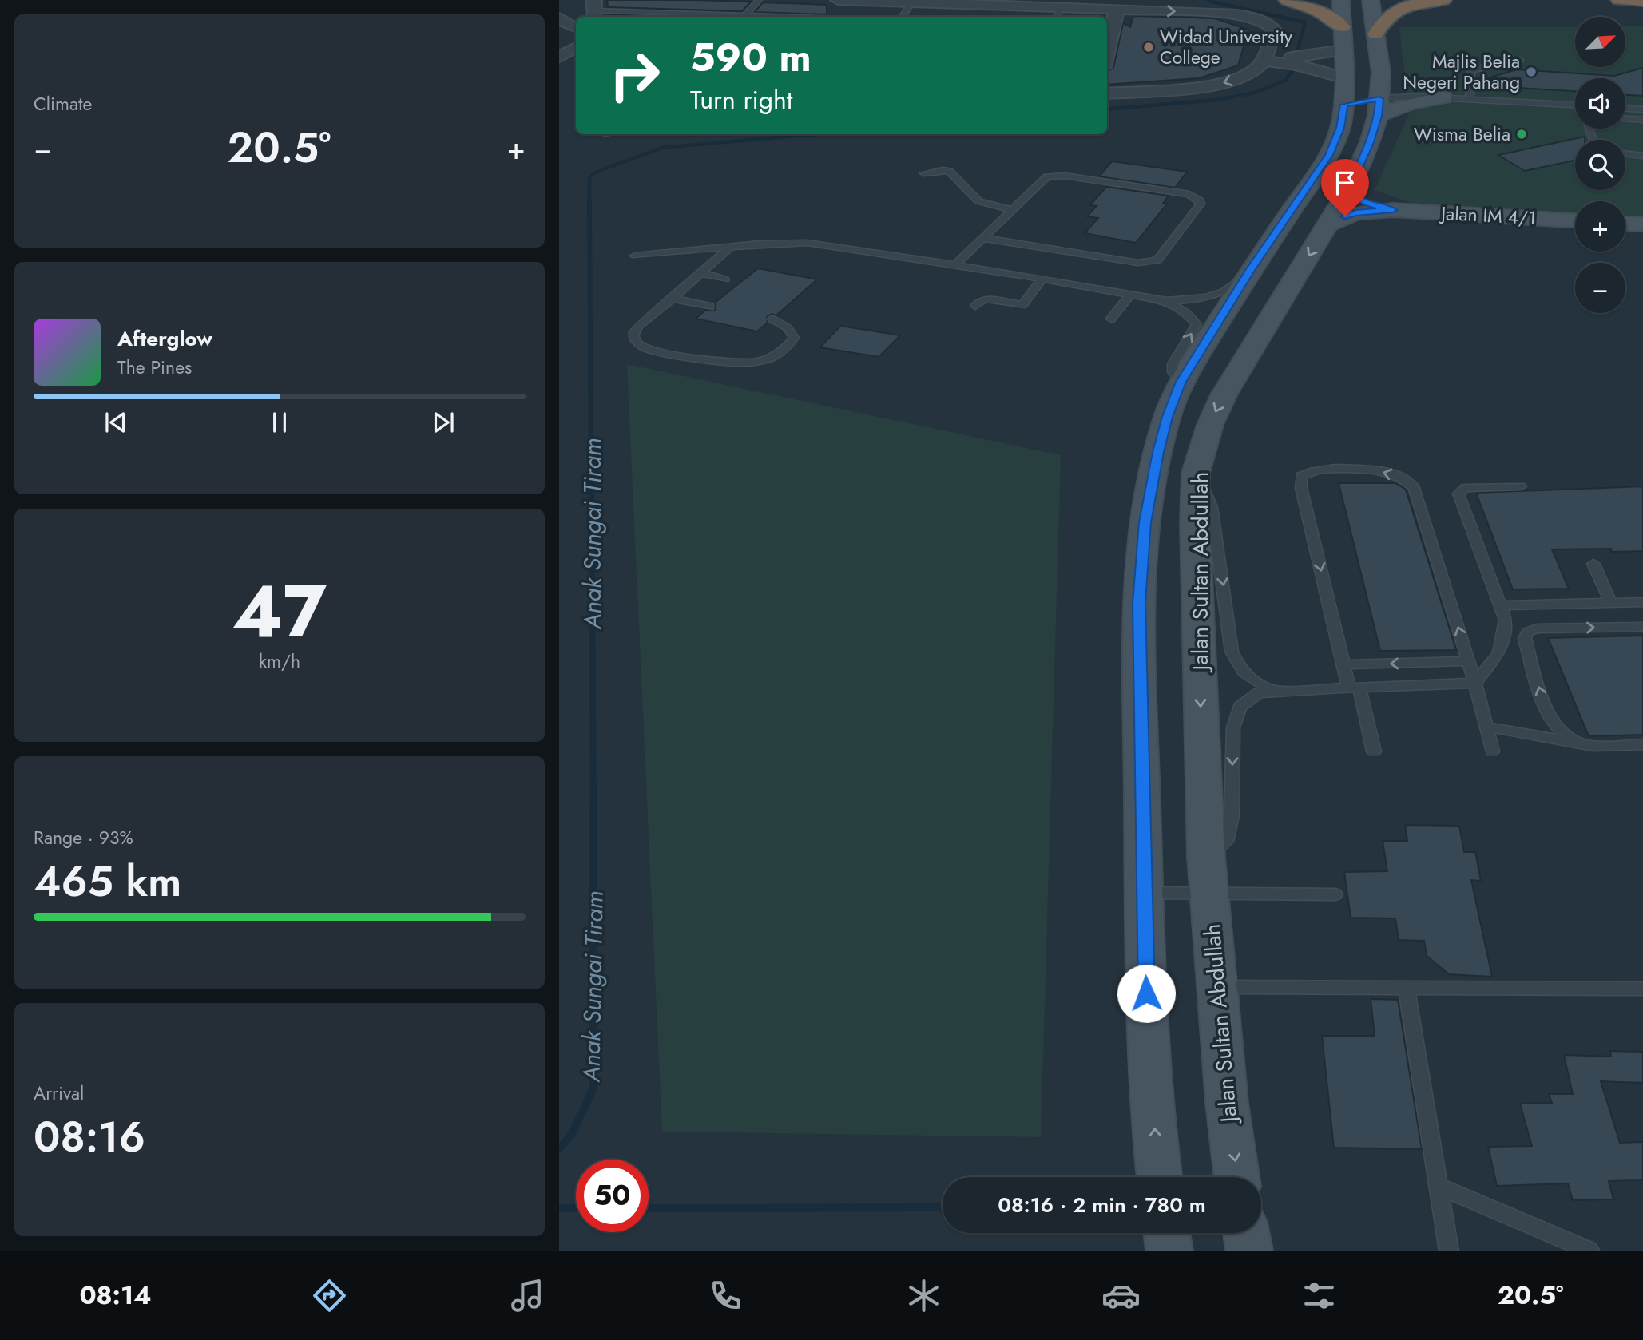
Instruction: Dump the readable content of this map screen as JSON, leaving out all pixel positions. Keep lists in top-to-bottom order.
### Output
{
  "streets": {
    "main road": ["Jalan IM 4/1", "Jalan Sultan Abdullah"]
  },
  "crossings": [
    ["Jalan IM 4/1", "Jalan Sultan Abdullah"]
  ],
  "water": ["Anak Sungai Tiram"],
  "places": ["Widad University College", "Majlis Belia Negeri Pahang", "Wisma Belia"],
  "north": "top right",
  "page": {
    "tile": [
      "Climate",
      ["47", "km/h"],
      ["Range · 93%", "465 km"],
      ["Arrival", "08:16"]
    ],
    "map_buttons": ["+", "−"],
    "turn": ["590 m", "Turn right"],
    "heat": ["−", "20.5°", "+"],
    "song": ["Afterglow", "The Pines"],
    "limit": "50",
    "trip": "08:16 · 2 min · 780 m",
    "tabs": ["08:14", "20.5°"]
  }
}
